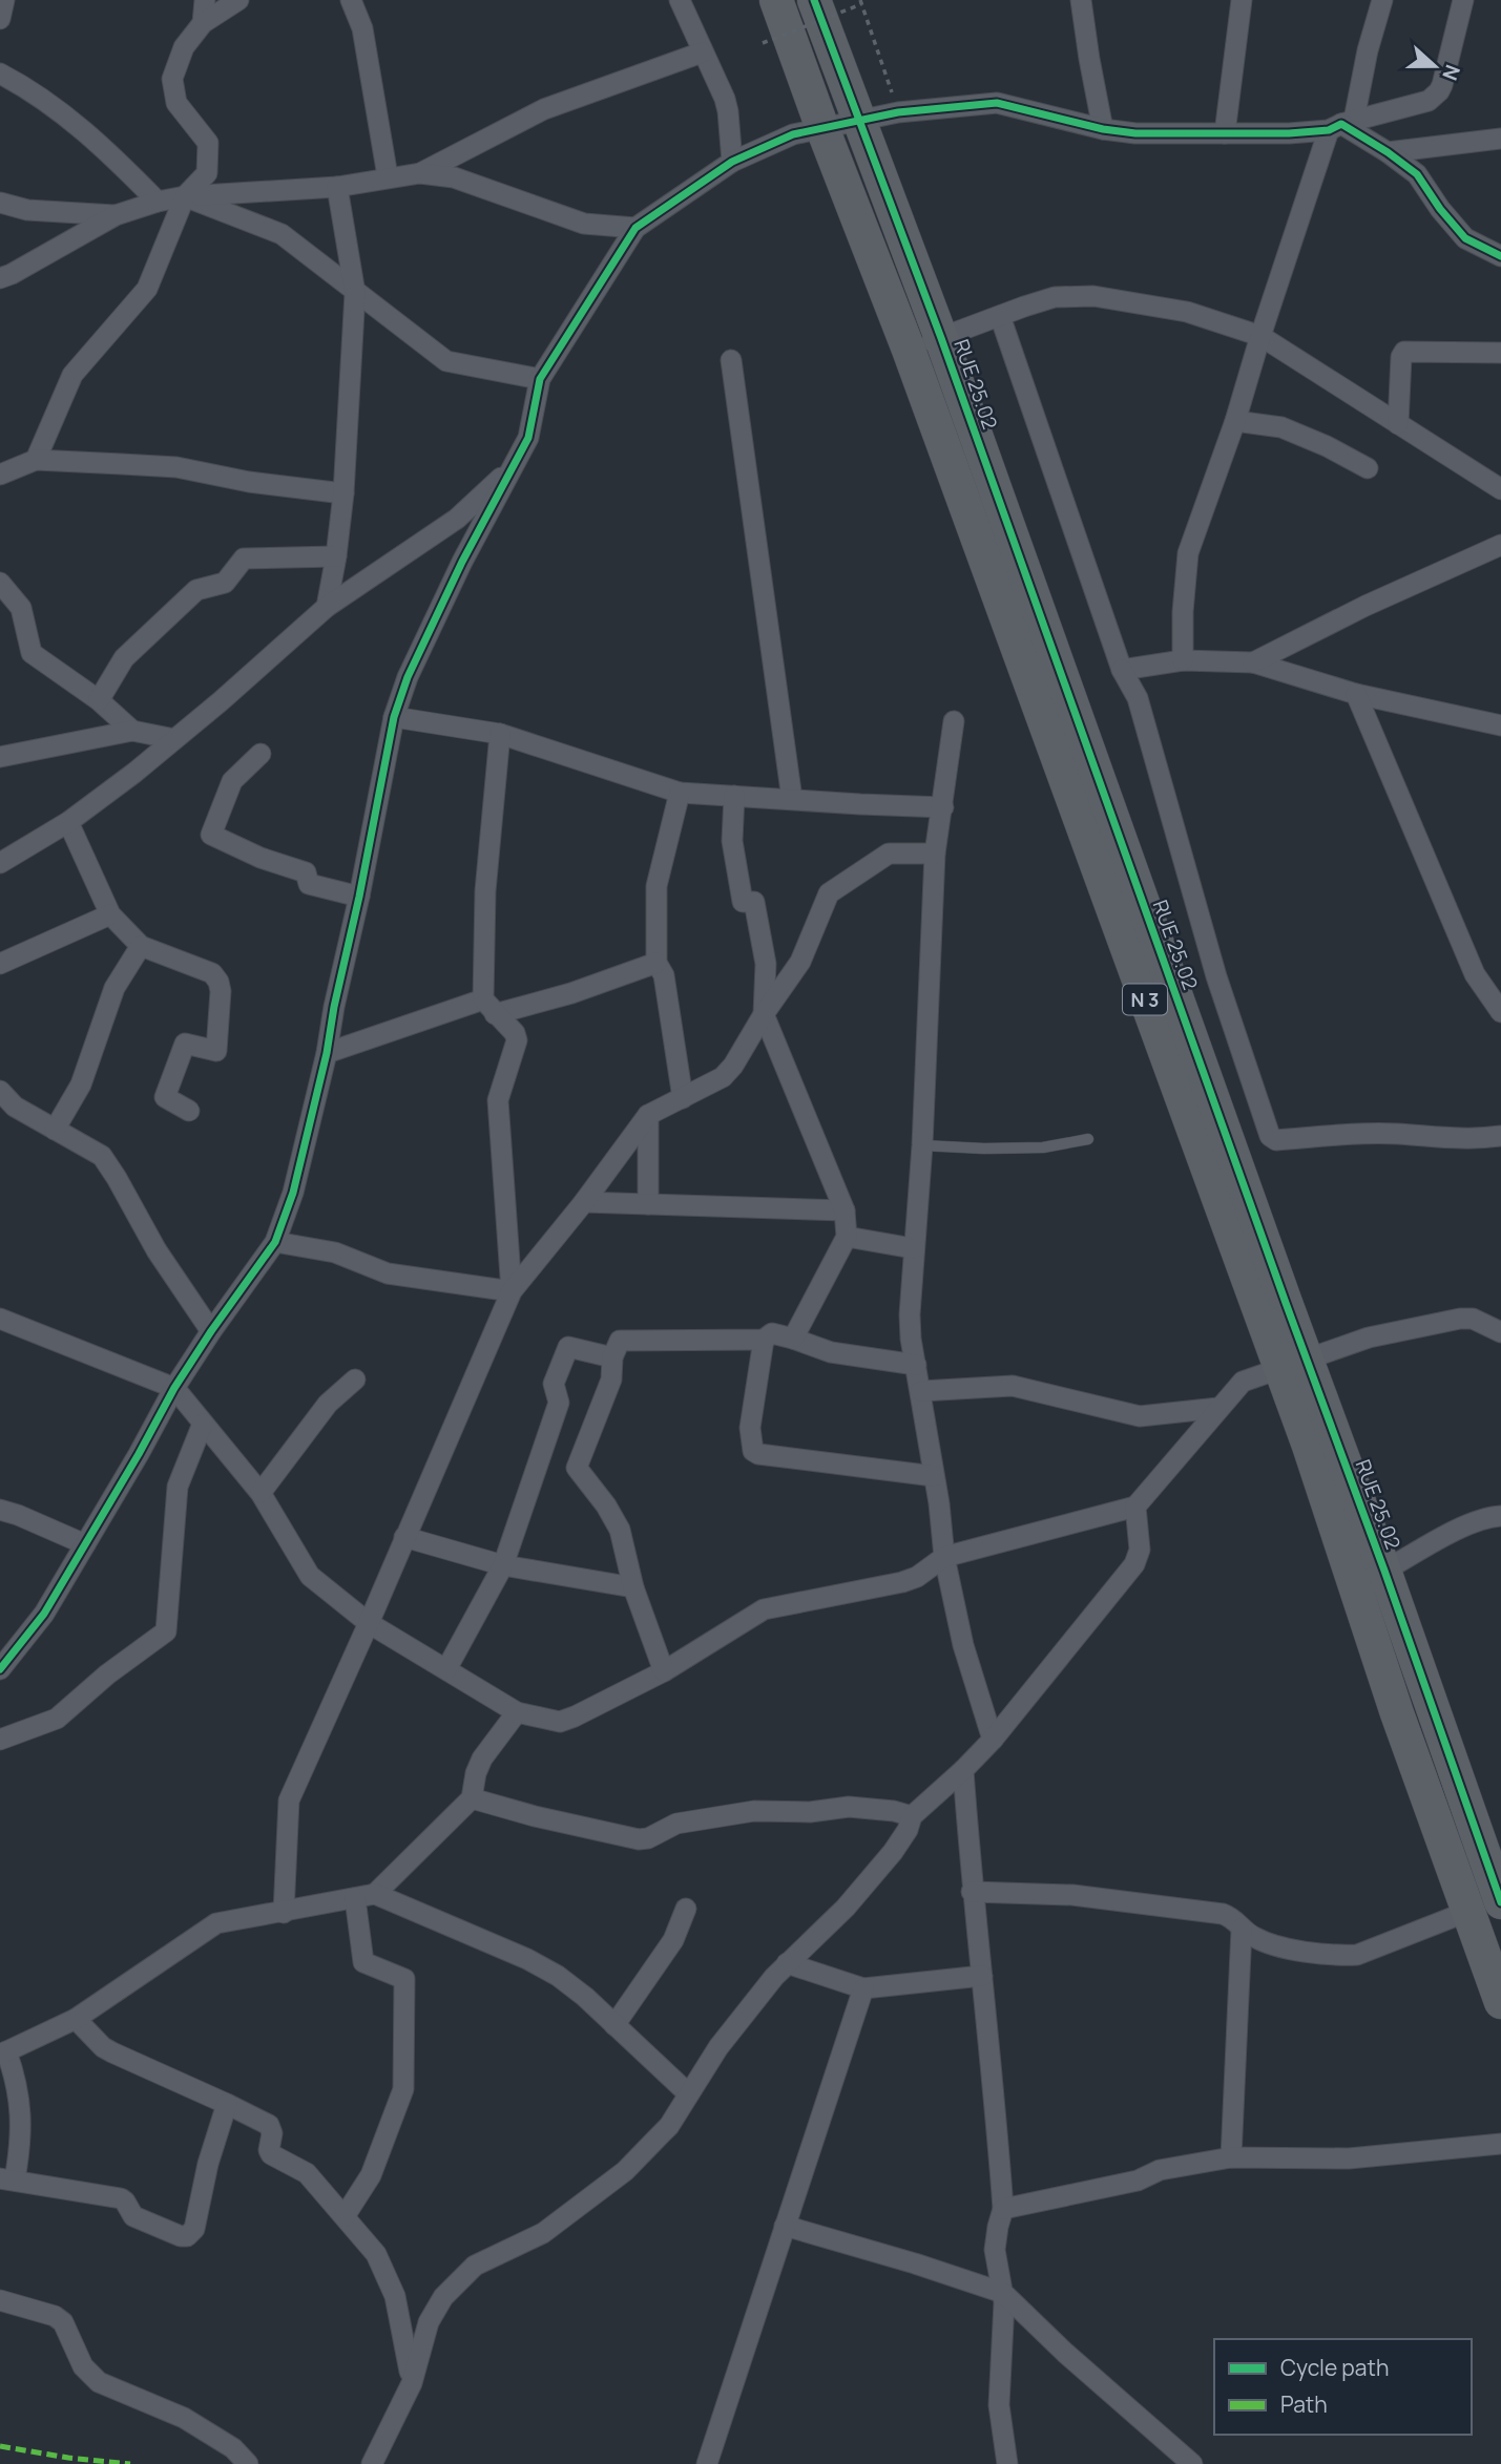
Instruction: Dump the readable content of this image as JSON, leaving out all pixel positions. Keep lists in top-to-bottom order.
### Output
{
  "streets": {
    "main road": ["RUE 25.02", "N 3"]
  },
  "crossings": [
    ["RUE 25.02", "N 3"]
  ],
  "legend": ["Cycle path", "Path"],
  "north": "right"
}
